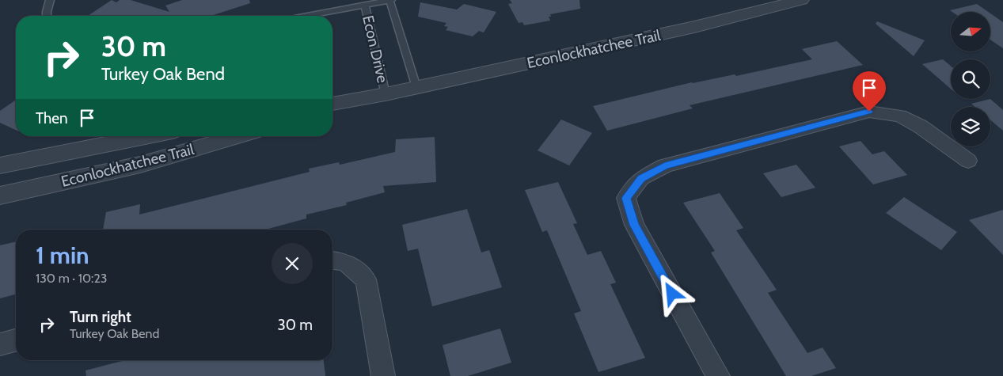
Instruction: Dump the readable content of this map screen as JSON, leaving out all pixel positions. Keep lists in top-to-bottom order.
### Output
{
  "streets": {
    "street": ["Econlockhatchee Trail"],
    "lane": ["Econ Drive"]
  },
  "crossings": [
    ["Econ Drive", "Econlockhatchee Trail"]
  ],
  "north": "right",
  "page": {
    "turn": ["30 m", "Turkey Oak Bend"],
    "then": "Then",
    "heading": ["1 min", "130 m · 10:23"],
    "list": [
      {
        "name": "Turn right",
        "note": "Turkey Oak Bend",
        "value": "30 m"
      }
    ]
  }
}
